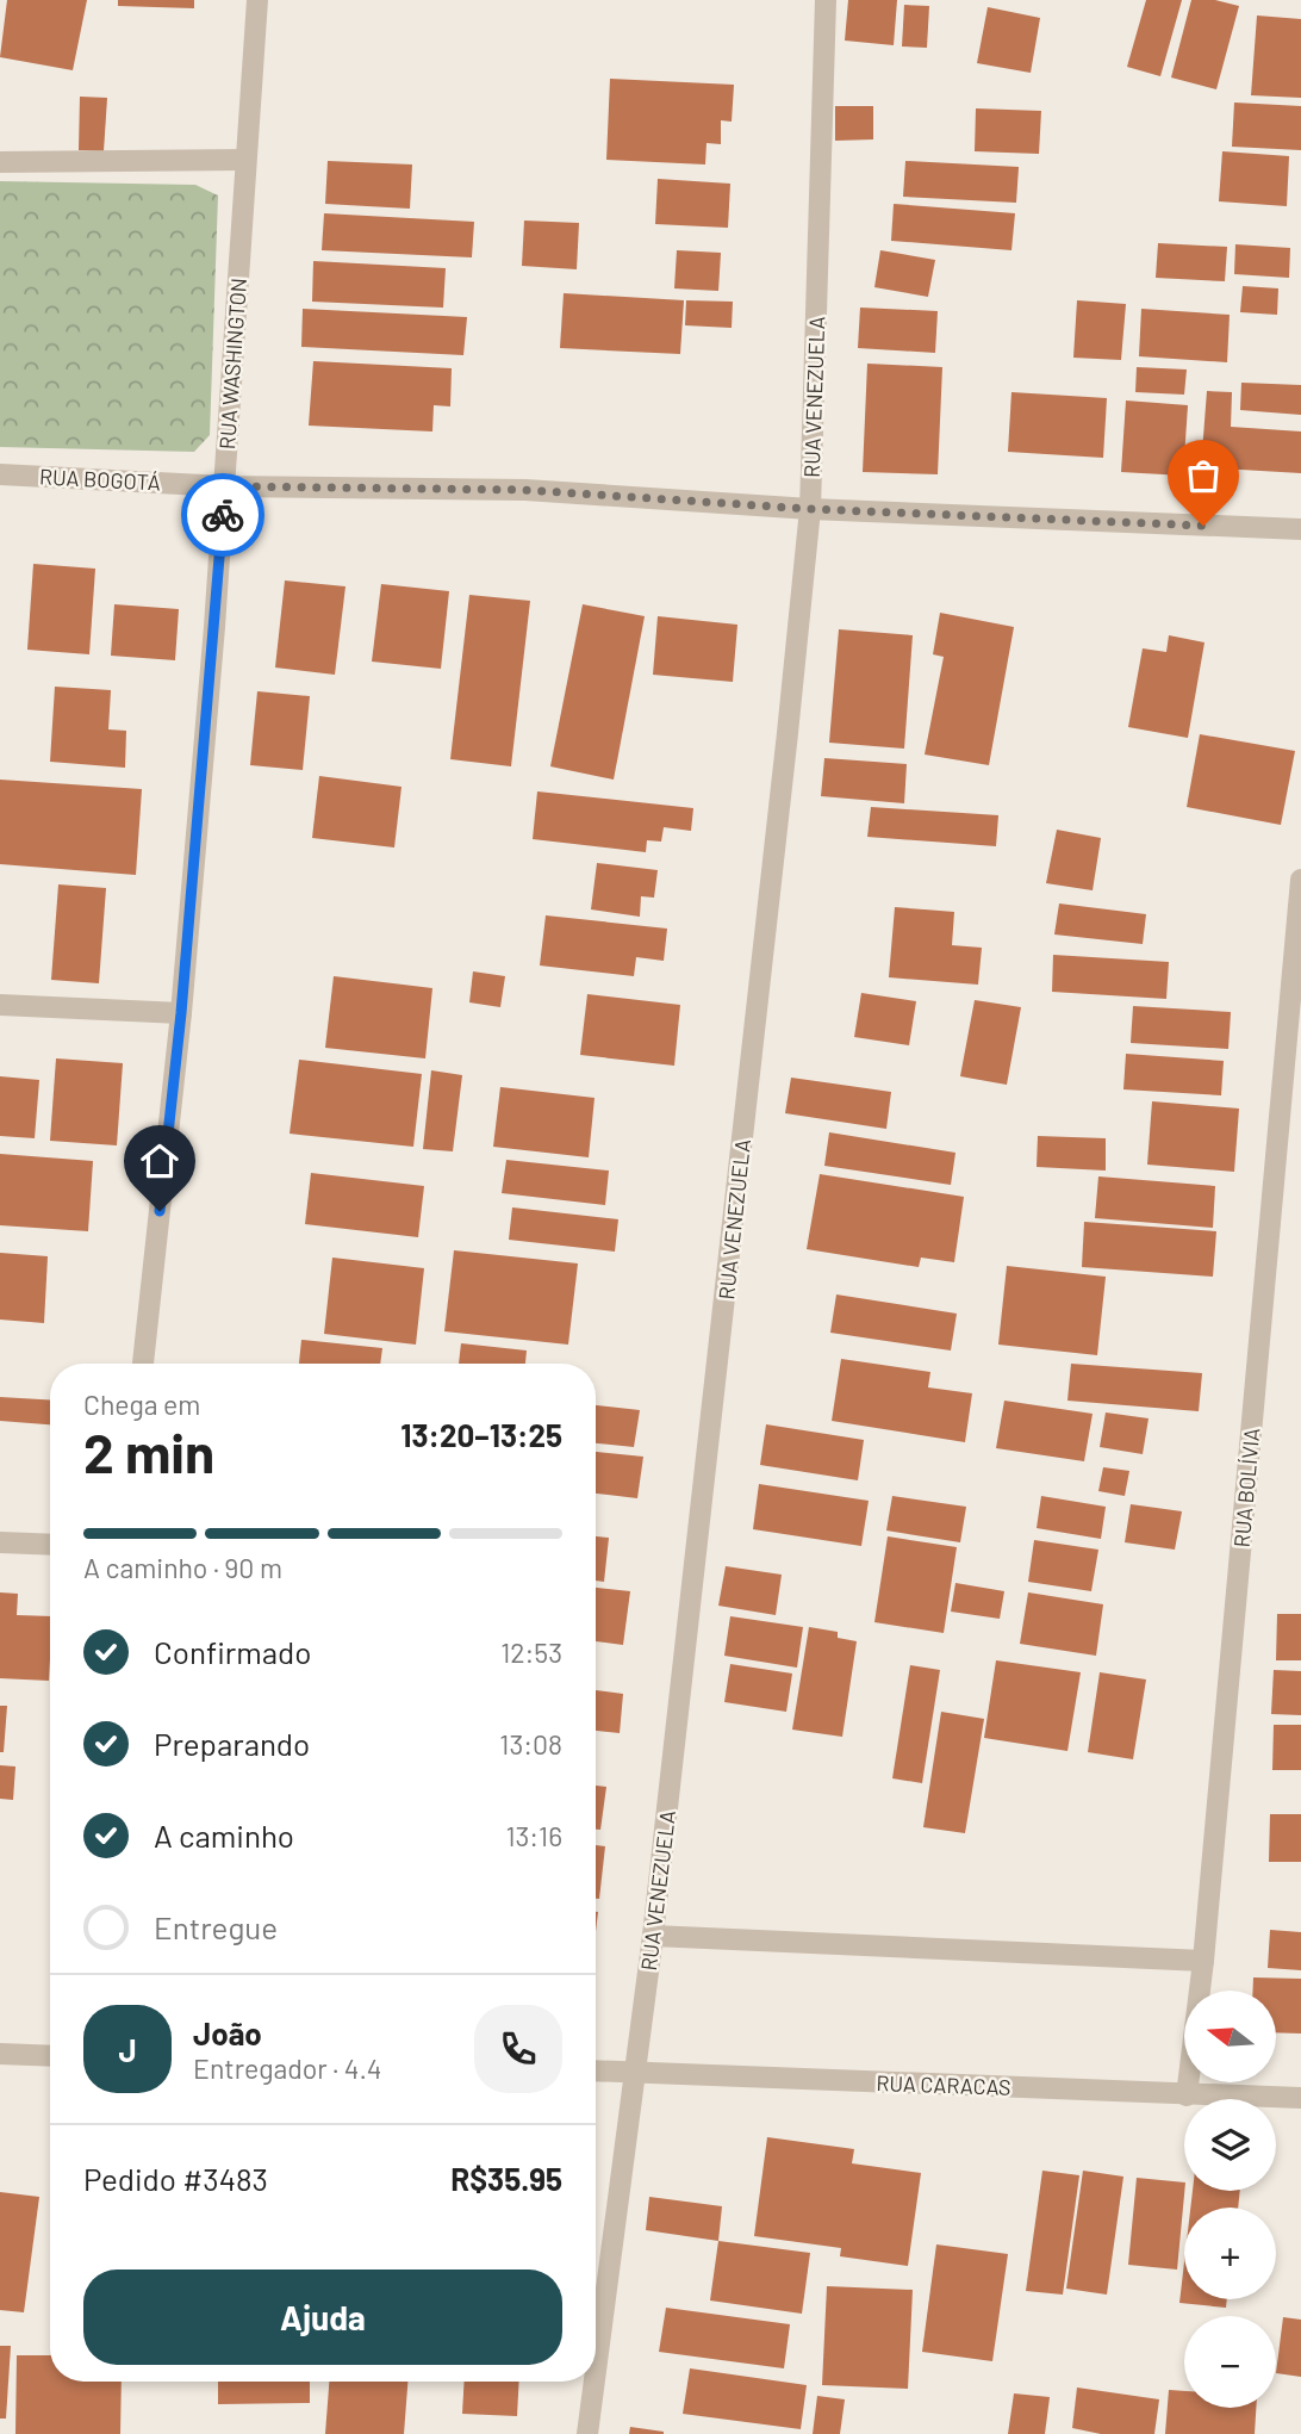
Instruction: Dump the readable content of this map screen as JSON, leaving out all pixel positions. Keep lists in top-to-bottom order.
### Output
{
  "streets": {
    "street": [
      "RUA WASHINGTON",
      "RUA VENEZUELA",
      "RUA BOGOTÁ",
      "RUA BOLÍVIA",
      "RUA CARACAS"
    ]
  },
  "crossings": [
    ["RUA WASHINGTON", "RUA BOGOTÁ"],
    ["RUA VENEZUELA", "RUA BOGOTÁ"],
    ["RUA VENEZUELA", "RUA CARACAS"],
    ["RUA BOLÍVIA", "RUA CARACAS"]
  ],
  "north": "left",
  "page": {
    "heading": ["2 min", "Chega em", "13:20–13:25"],
    "panel": [
      "João",
      "Entregador · 4.4",
      "Pedido #3483",
      "R$35.95"
    ],
    "bar": "A caminho · 90 m",
    "list": [
      ["Confirmado", "12:53"],
      ["Preparando", "13:08"],
      ["A caminho", "13:16"],
      "Entregue"
    ],
    "map_buttons": ["+", "−"],
    "round": "J",
    "buttons": "Ajuda"
  }
}
